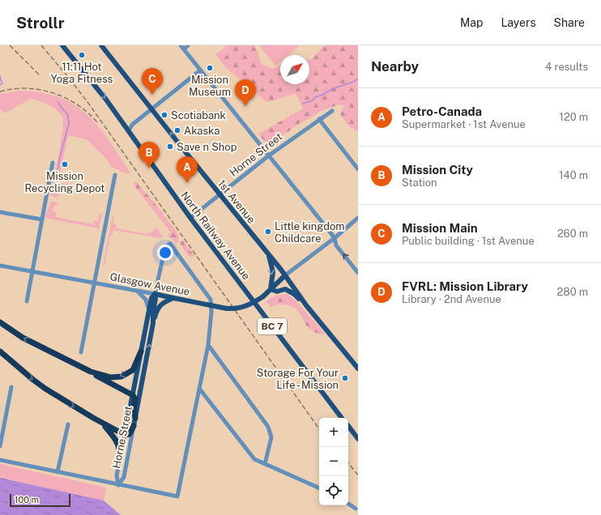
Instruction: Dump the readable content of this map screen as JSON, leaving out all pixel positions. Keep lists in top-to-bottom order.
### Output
{
  "streets": {
    "main road": [
      "Horne Street",
      "1st Avenue",
      "North Railway Avenue",
      "Glasgow Avenue",
      "BC 7"
    ]
  },
  "crossings": [
    ["Horne Street", "1st Avenue"],
    ["Horne Street", "North Railway Avenue"],
    ["Horne Street", "Glasgow Avenue"],
    ["1st Avenue", "Glasgow Avenue"]
  ],
  "places": [
    "11:11 Hot Yoga Fitness",
    "Mission Museum",
    "Scotiabank",
    "Akaska",
    "Save n Shop",
    "Mission Recycling Depot",
    "Little kingdom Childcare",
    "Storage For Your Life - Mission"
  ],
  "scale_bar": "100 m",
  "north": "top right",
  "page": {
    "header": "Strollr",
    "nav": ["Map", "Layers", "Share"],
    "heading": ["Nearby", "4 results"],
    "pins": [
      "C",
      "D",
      "B",
      "A"
    ],
    "list": [
      {
        "mark": "A",
        "name": "Petro-Canada",
        "note": "Supermarket · 1st Avenue",
        "value": "120 m"
      },
      {
        "mark": "B",
        "name": "Mission City",
        "note": "Station",
        "value": "140 m"
      },
      {
        "mark": "C",
        "name": "Mission Main",
        "note": "Public building · 1st Avenue",
        "value": "260 m"
      },
      {
        "mark": "D",
        "name": "FVRL: Mission Library",
        "note": "Library · 2nd Avenue",
        "value": "280 m"
      }
    ],
    "map_buttons": ["+", "−"],
    "scale": "100 m"
  }
}
